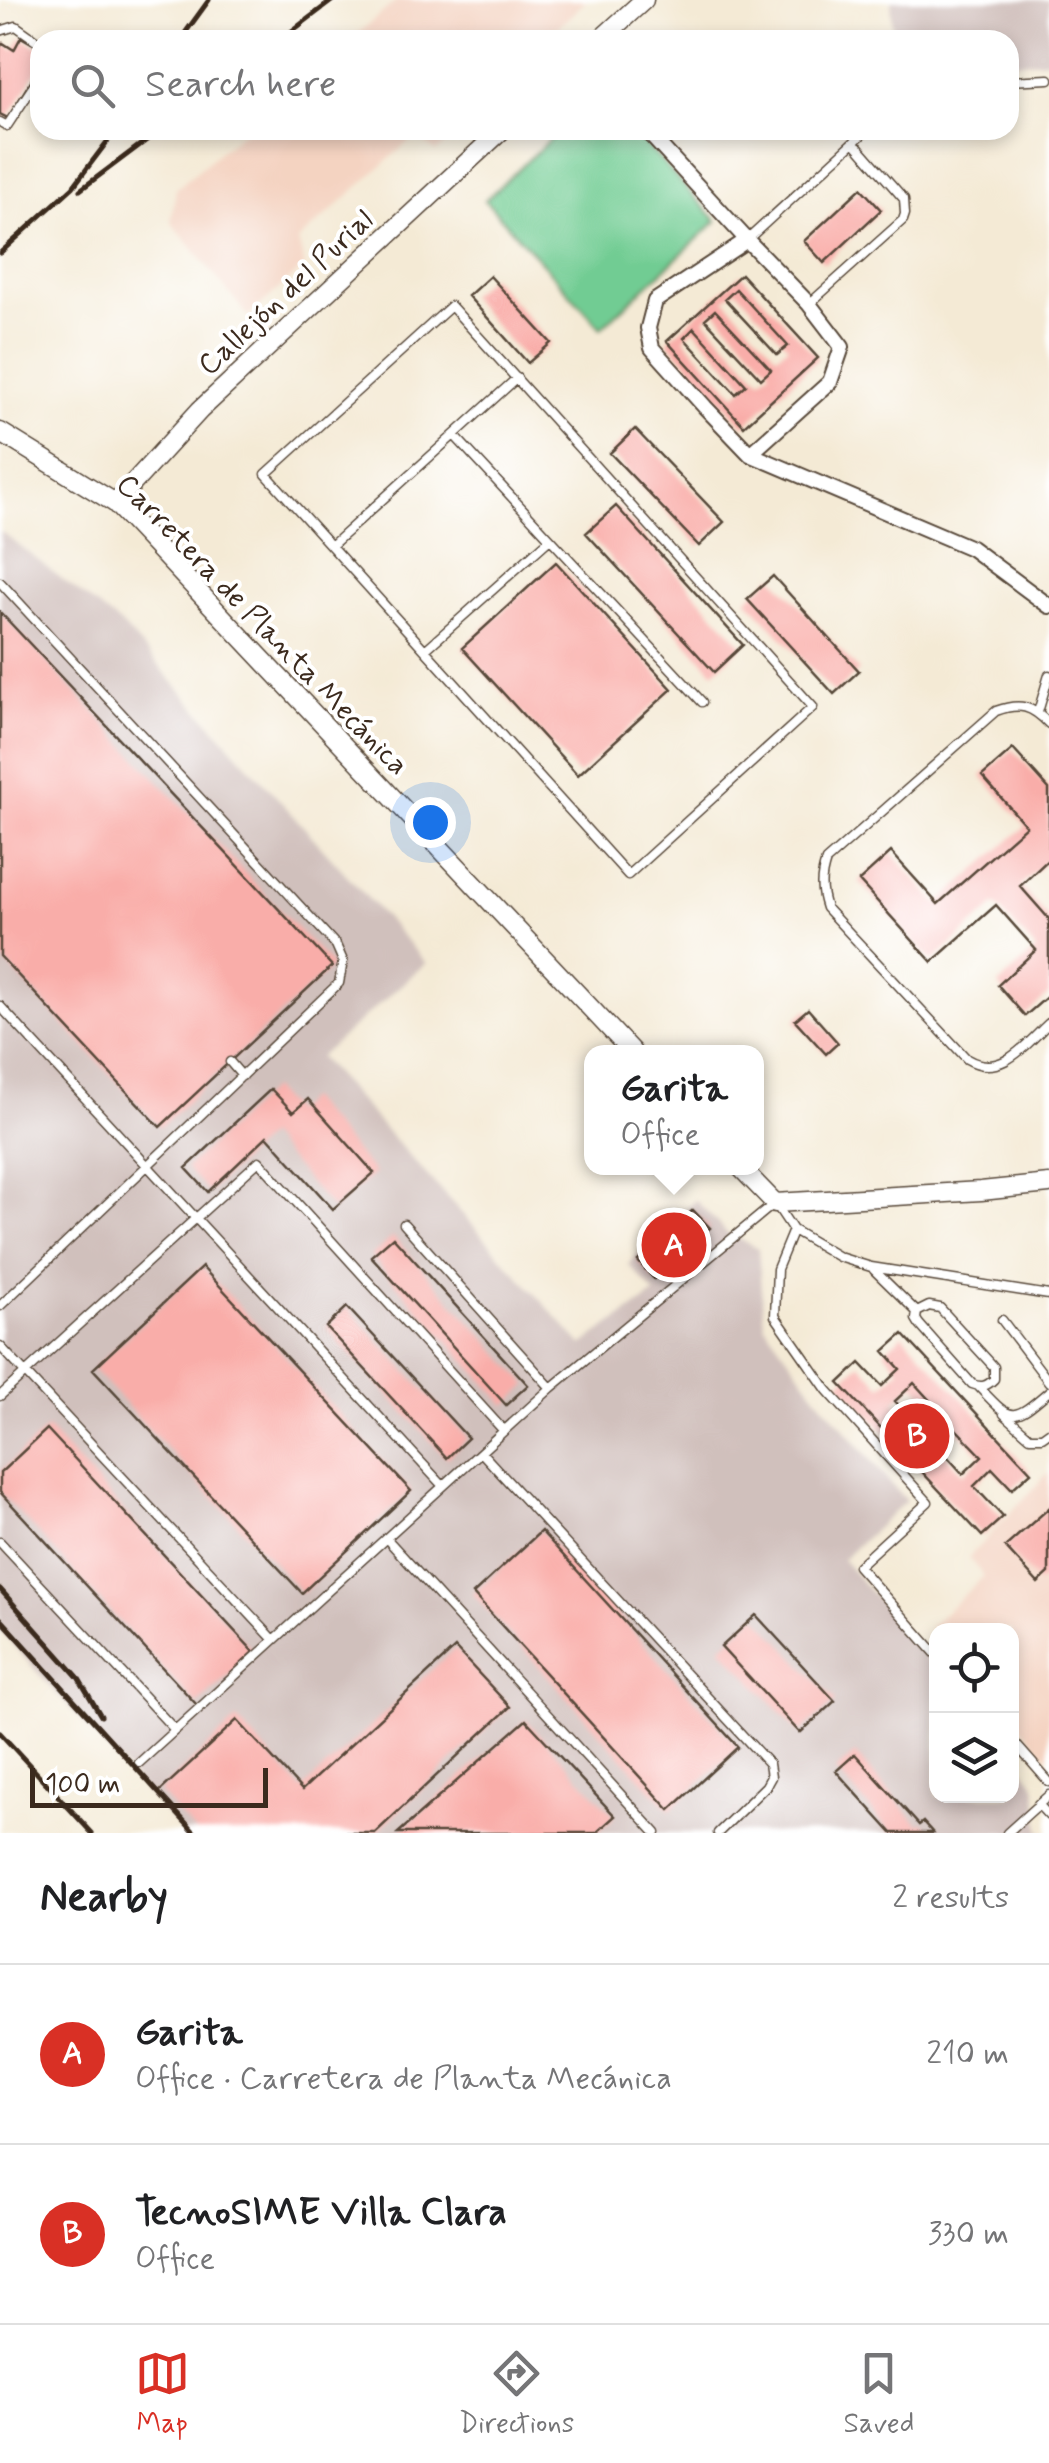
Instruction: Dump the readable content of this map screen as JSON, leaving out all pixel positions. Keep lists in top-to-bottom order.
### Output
{
  "streets": {
    "street": ["Callejón del Purial", "Carretera de Planta Mecánica"]
  },
  "crossings": [
    ["Callejón del Purial", "Carretera de Planta Mecánica"]
  ],
  "scale_bar": "100 m",
  "page": {
    "search": "Search here",
    "popup": ["Garita", "Office"],
    "pins": ["A", "B"],
    "scale": "100 m",
    "heading": ["Nearby", "2 results"],
    "list": [
      {
        "mark": "A",
        "name": "Garita",
        "note": "Office · Carretera de Planta Mecánica",
        "value": "210 m"
      },
      {
        "mark": "B",
        "name": "TecnoSIME Villa Clara",
        "note": "Office",
        "value": "330 m"
      }
    ],
    "nav": ["Map", "Directions", "Saved"]
  }
}
